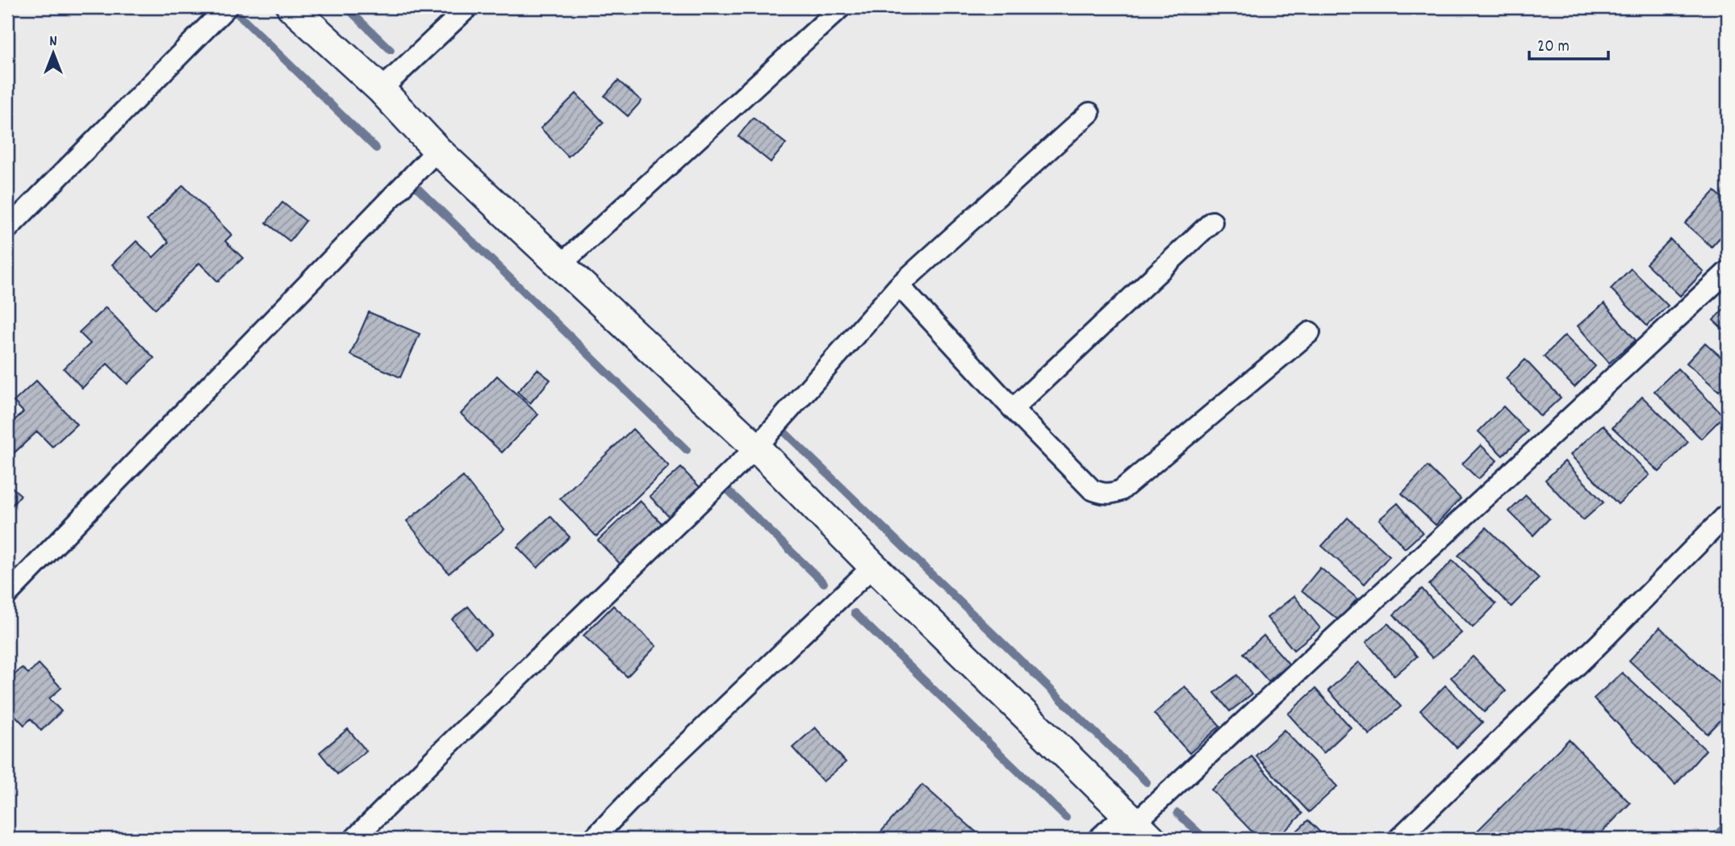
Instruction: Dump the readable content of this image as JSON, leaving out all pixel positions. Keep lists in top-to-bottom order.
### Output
{
  "scale_bar": "20 m",
  "north": "top"
}
